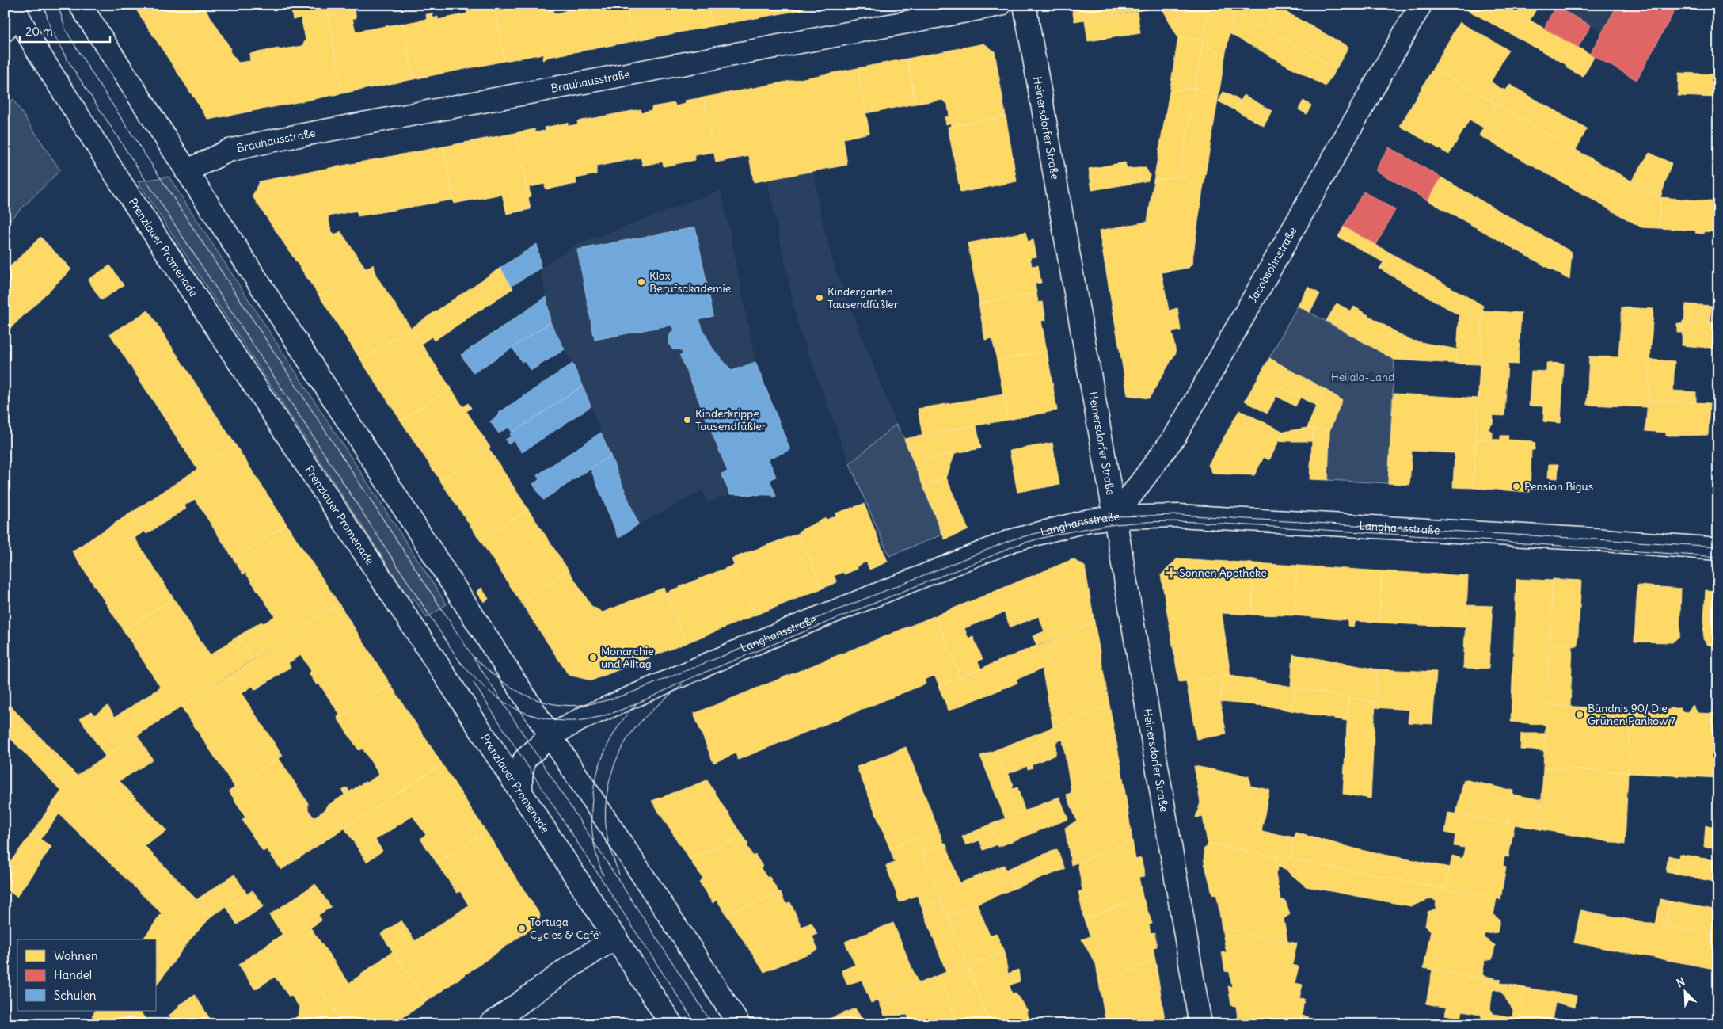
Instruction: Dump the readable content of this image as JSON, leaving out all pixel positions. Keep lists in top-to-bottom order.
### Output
{
  "streets": {
    "street": [
      "Brauhausstraße",
      "Heinersdorfer Straße",
      "Prenzlauer Promenade",
      "Jacobsohnstraße",
      "Langhansstraße"
    ]
  },
  "crossings": [
    ["Heinersdorfer Straße", "Jacobsohnstraße"],
    ["Heinersdorfer Straße", "Langhansstraße"],
    ["Prenzlauer Promenade", "Langhansstraße"],
    ["Jacobsohnstraße", "Langhansstraße"]
  ],
  "parks": ["Heijala-Land"],
  "places": {
    "other": [
      "Klax Berufsakademie",
      "Kindergarten Tausendfüßler",
      "Kinderkrippe Tausendfüßler",
      "Pension Bigus",
      "Monarchie und Alltag",
      "Bündnis 90/ Die Grünen Pankow 7",
      "Tortuga Cycles & Café"
    ],
    "health": ["Sonnen Apotheke"]
  },
  "legend": ["Wohnen", "Handel", "Schulen"],
  "scale_bar": "20 m",
  "north": "top left"
}
